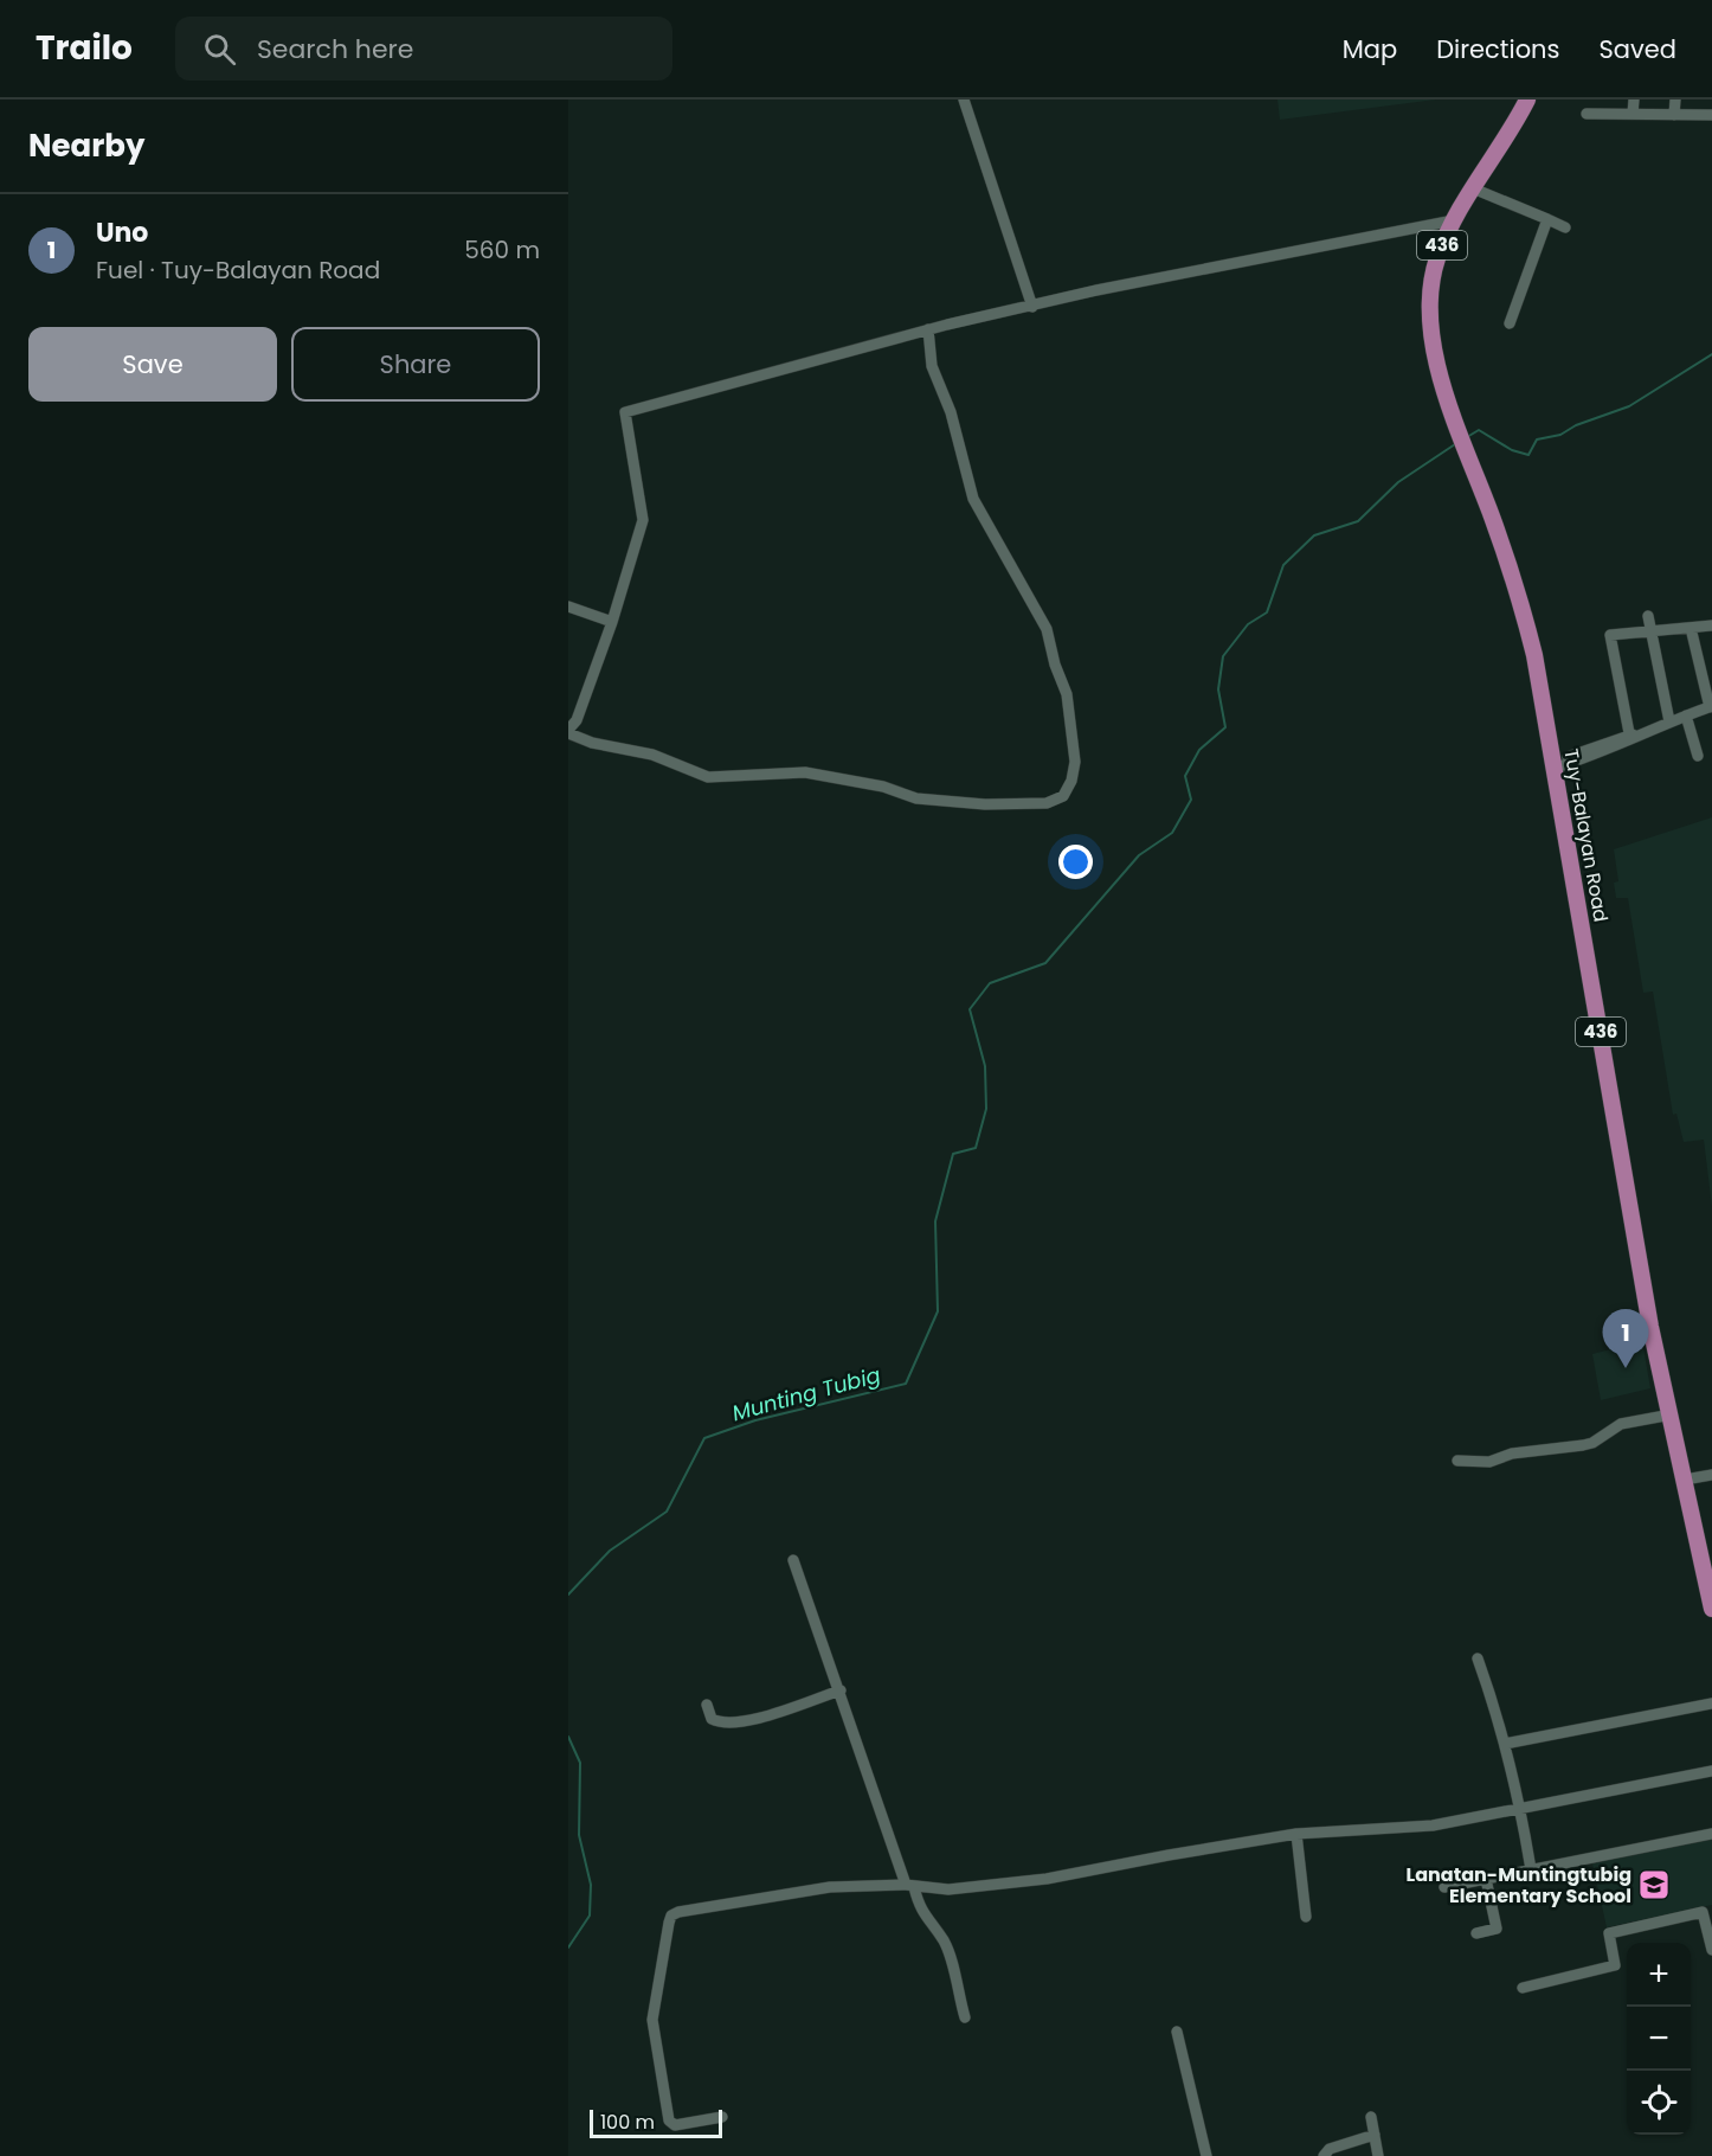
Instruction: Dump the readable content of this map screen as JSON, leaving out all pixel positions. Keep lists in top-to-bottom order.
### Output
{
  "streets": {
    "main road": ["436", "Tuy-Balayan Road"]
  },
  "water": ["Munting Tubig"],
  "places": {
    "school or university": ["Lanatan-Muntingtubig Elementary School"]
  },
  "scale_bar": "100 m",
  "page": {
    "header": "Trailo",
    "search": "Search here",
    "nav": ["Map", "Directions", "Saved"],
    "heading": "Nearby",
    "list": [
      {
        "mark": "1",
        "name": "Uno",
        "note": "Fuel · Tuy-Balayan Road",
        "value": "560 m"
      }
    ],
    "buttons": ["Save", "Share"],
    "pins": "1",
    "map_buttons": ["+", "−"],
    "scale": "100 m"
  }
}
